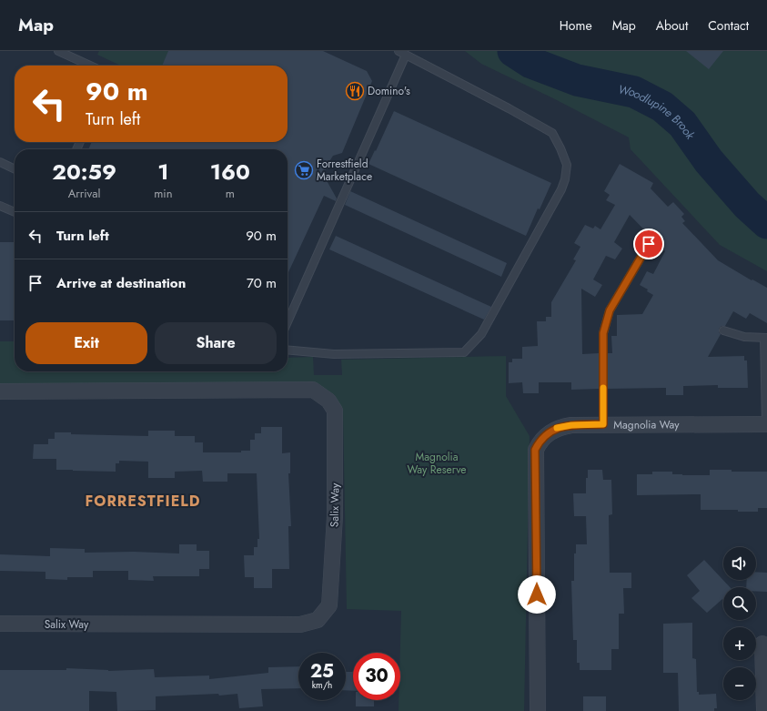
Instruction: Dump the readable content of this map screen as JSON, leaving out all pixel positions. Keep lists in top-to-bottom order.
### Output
{
  "streets": {
    "street": ["Magnolia Way", "Salix Way"]
  },
  "districts": ["FORRESTFIELD"],
  "water": ["Woodlupine Brook"],
  "parks": ["Magnolia Way Reserve"],
  "places": {
    "restaurant": ["Domino's"],
    "supermarket": ["Forrestfield Marketplace"]
  },
  "page": {
    "header": "Map",
    "nav": [
      "Home",
      "Map",
      "About",
      "Contact"
    ],
    "turn": ["90 m", "Turn left"],
    "eta": [
      "20:59",
      "Arrival",
      "1",
      "min",
      "160",
      "m"
    ],
    "list": [
      {
        "name": "Turn left",
        "value": "90 m"
      },
      {
        "name": "Arrive at destination",
        "value": "70 m"
      }
    ],
    "buttons": ["Exit", "Share"],
    "map_buttons": ["+", "−"],
    "speed": "25 km/h",
    "limit": "30"
  }
}
